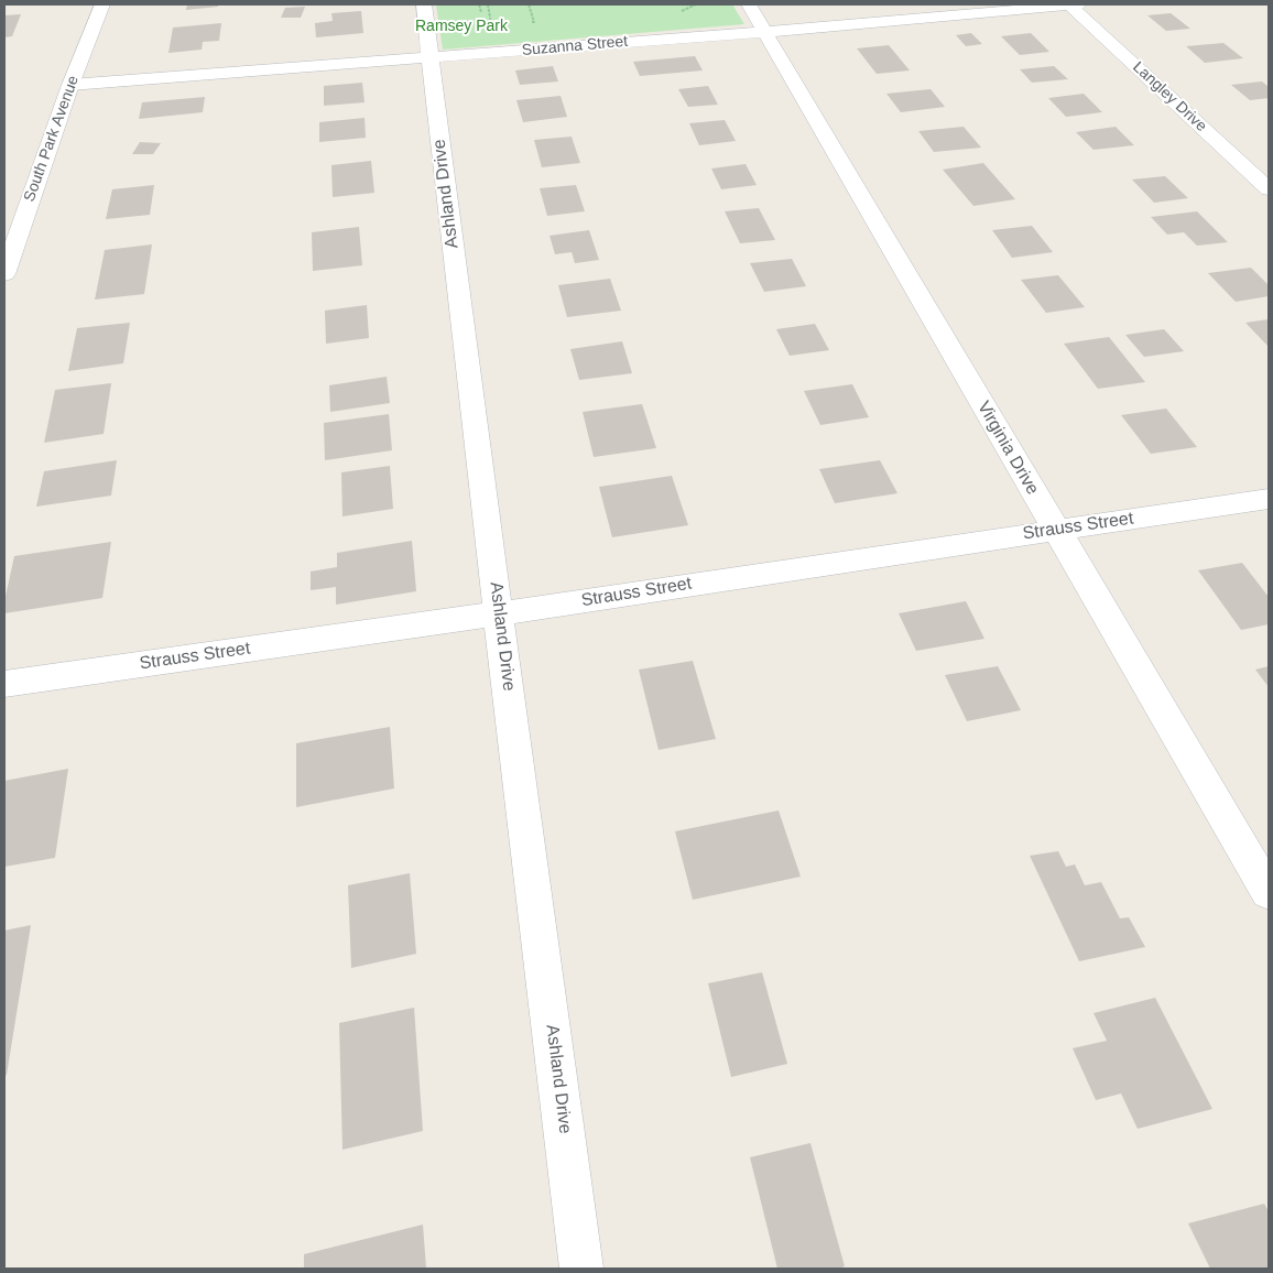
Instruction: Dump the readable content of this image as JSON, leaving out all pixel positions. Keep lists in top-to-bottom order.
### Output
{
  "streets": {
    "street": [
      "Suzanna Street",
      "Langley Drive",
      "South Park Avenue",
      "Ashland Drive",
      "Virginia Drive",
      "Strauss Street"
    ]
  },
  "crossings": [
    ["Suzanna Street", "Langley Drive"],
    ["Suzanna Street", "South Park Avenue"],
    ["Suzanna Street", "Ashland Drive"],
    ["Suzanna Street", "Virginia Drive"],
    ["Ashland Drive", "Strauss Street"],
    ["Virginia Drive", "Strauss Street"]
  ],
  "parks": ["Ramsey Park"]
}
